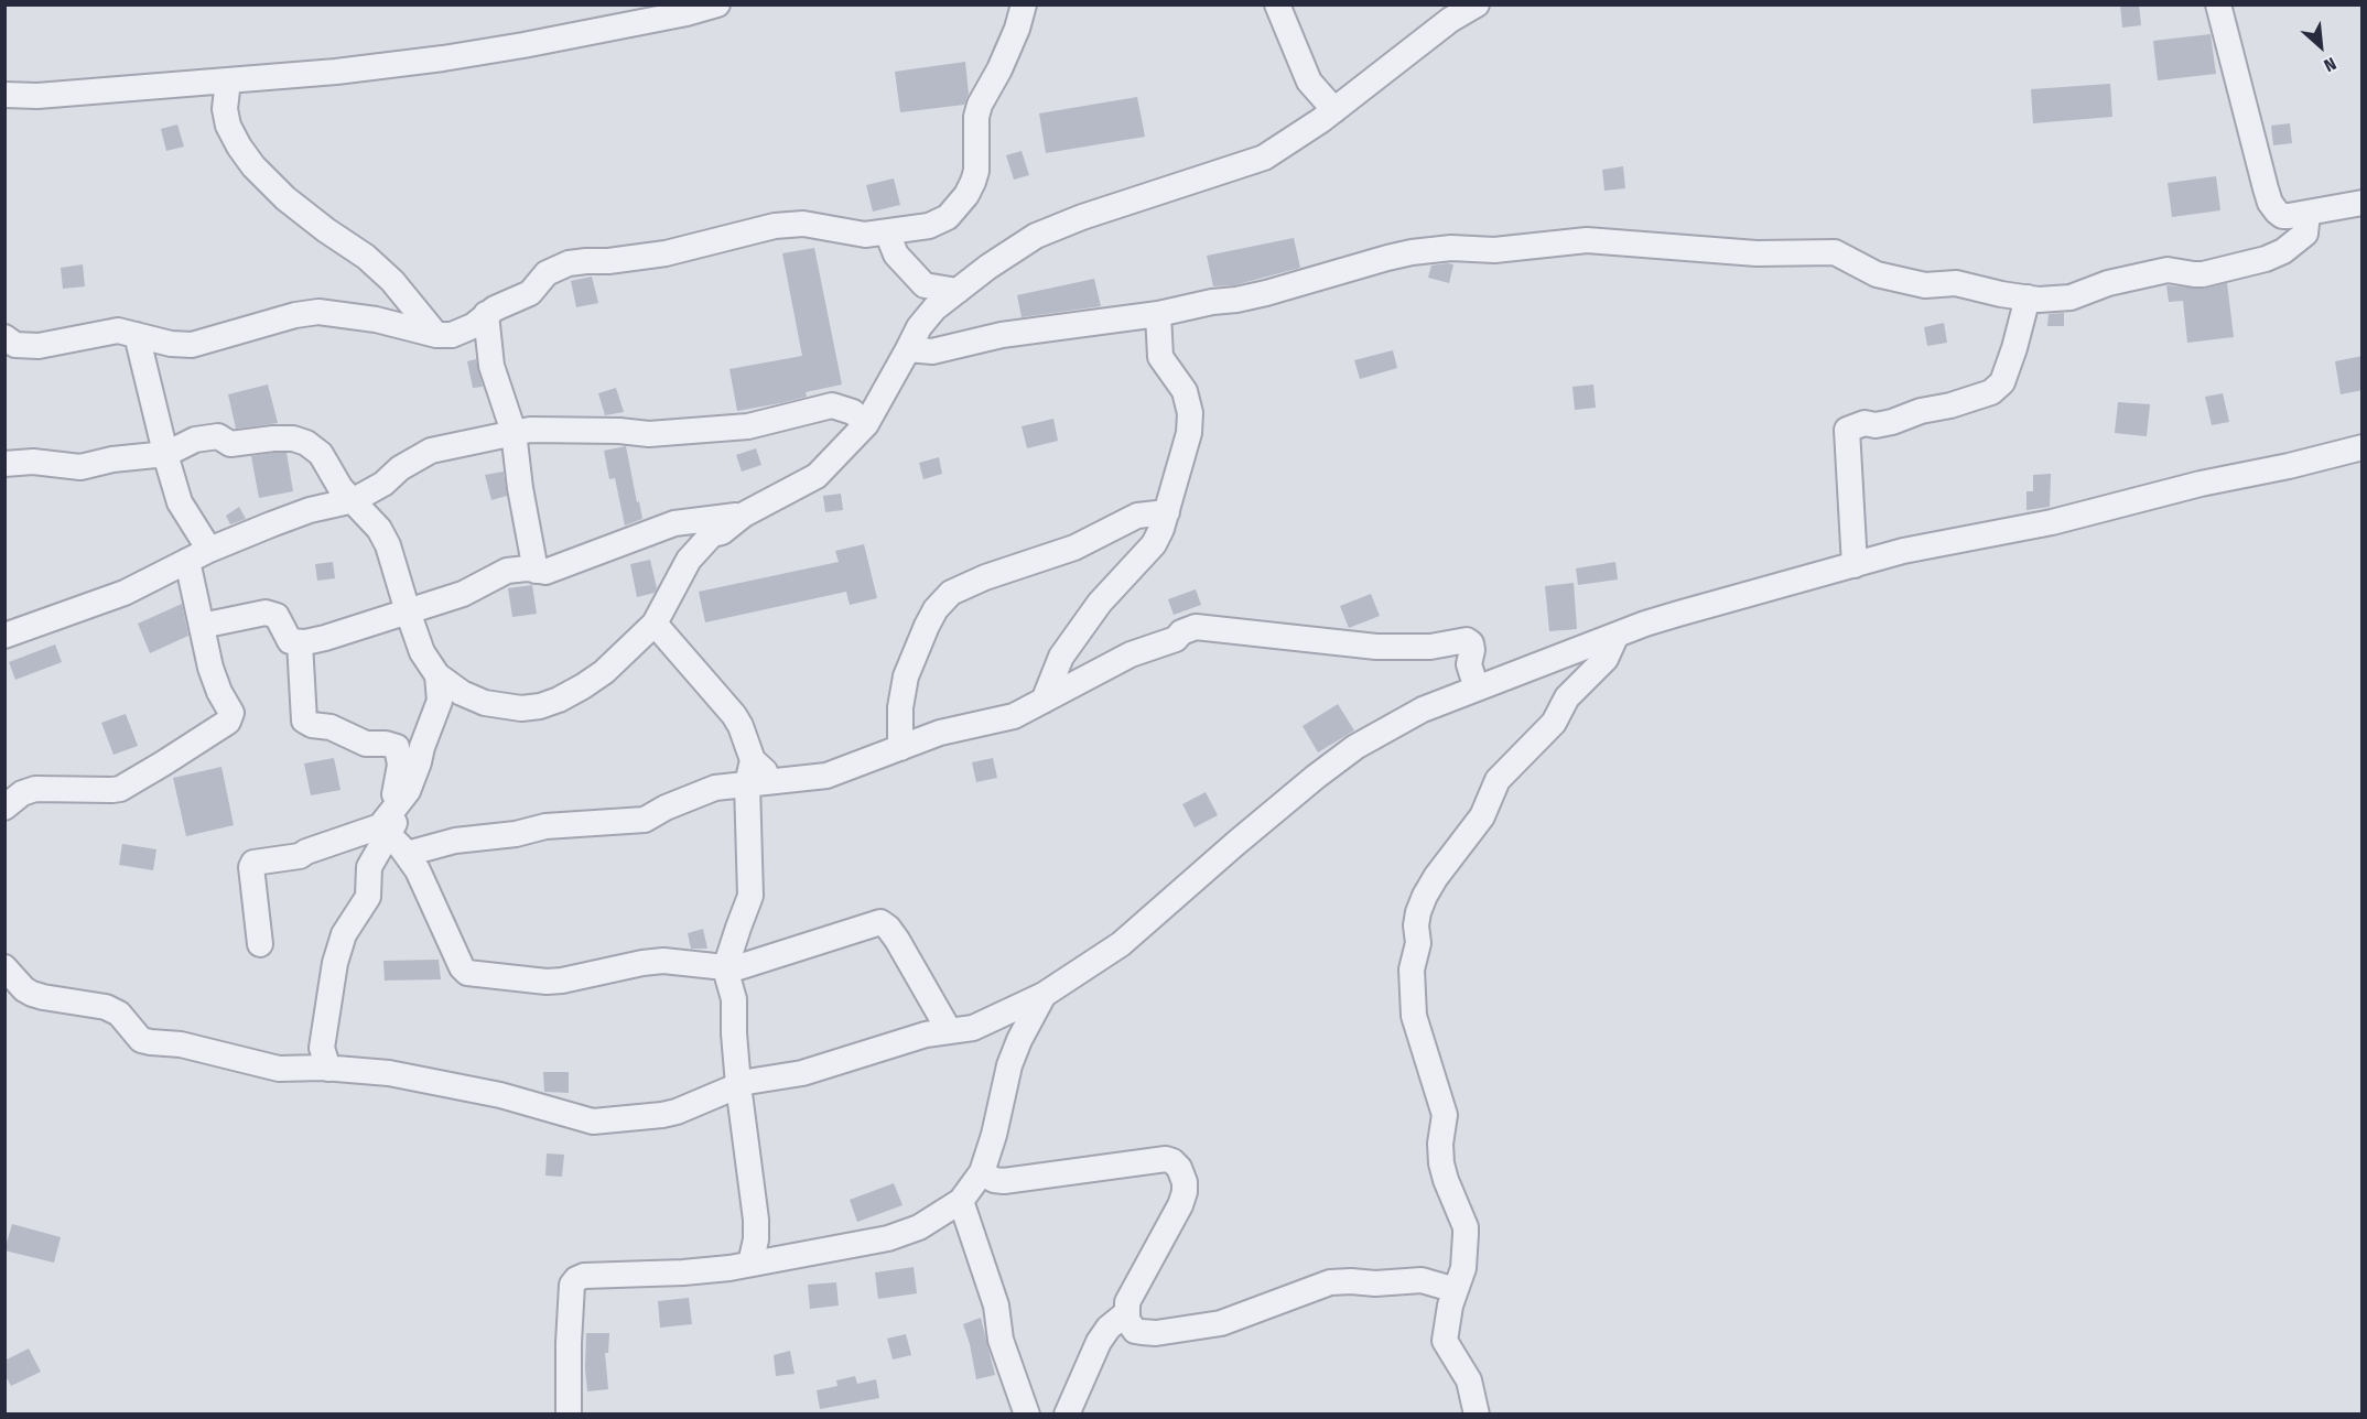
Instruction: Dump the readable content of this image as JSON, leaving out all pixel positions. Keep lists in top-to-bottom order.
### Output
{
  "north": "bottom right"
}
